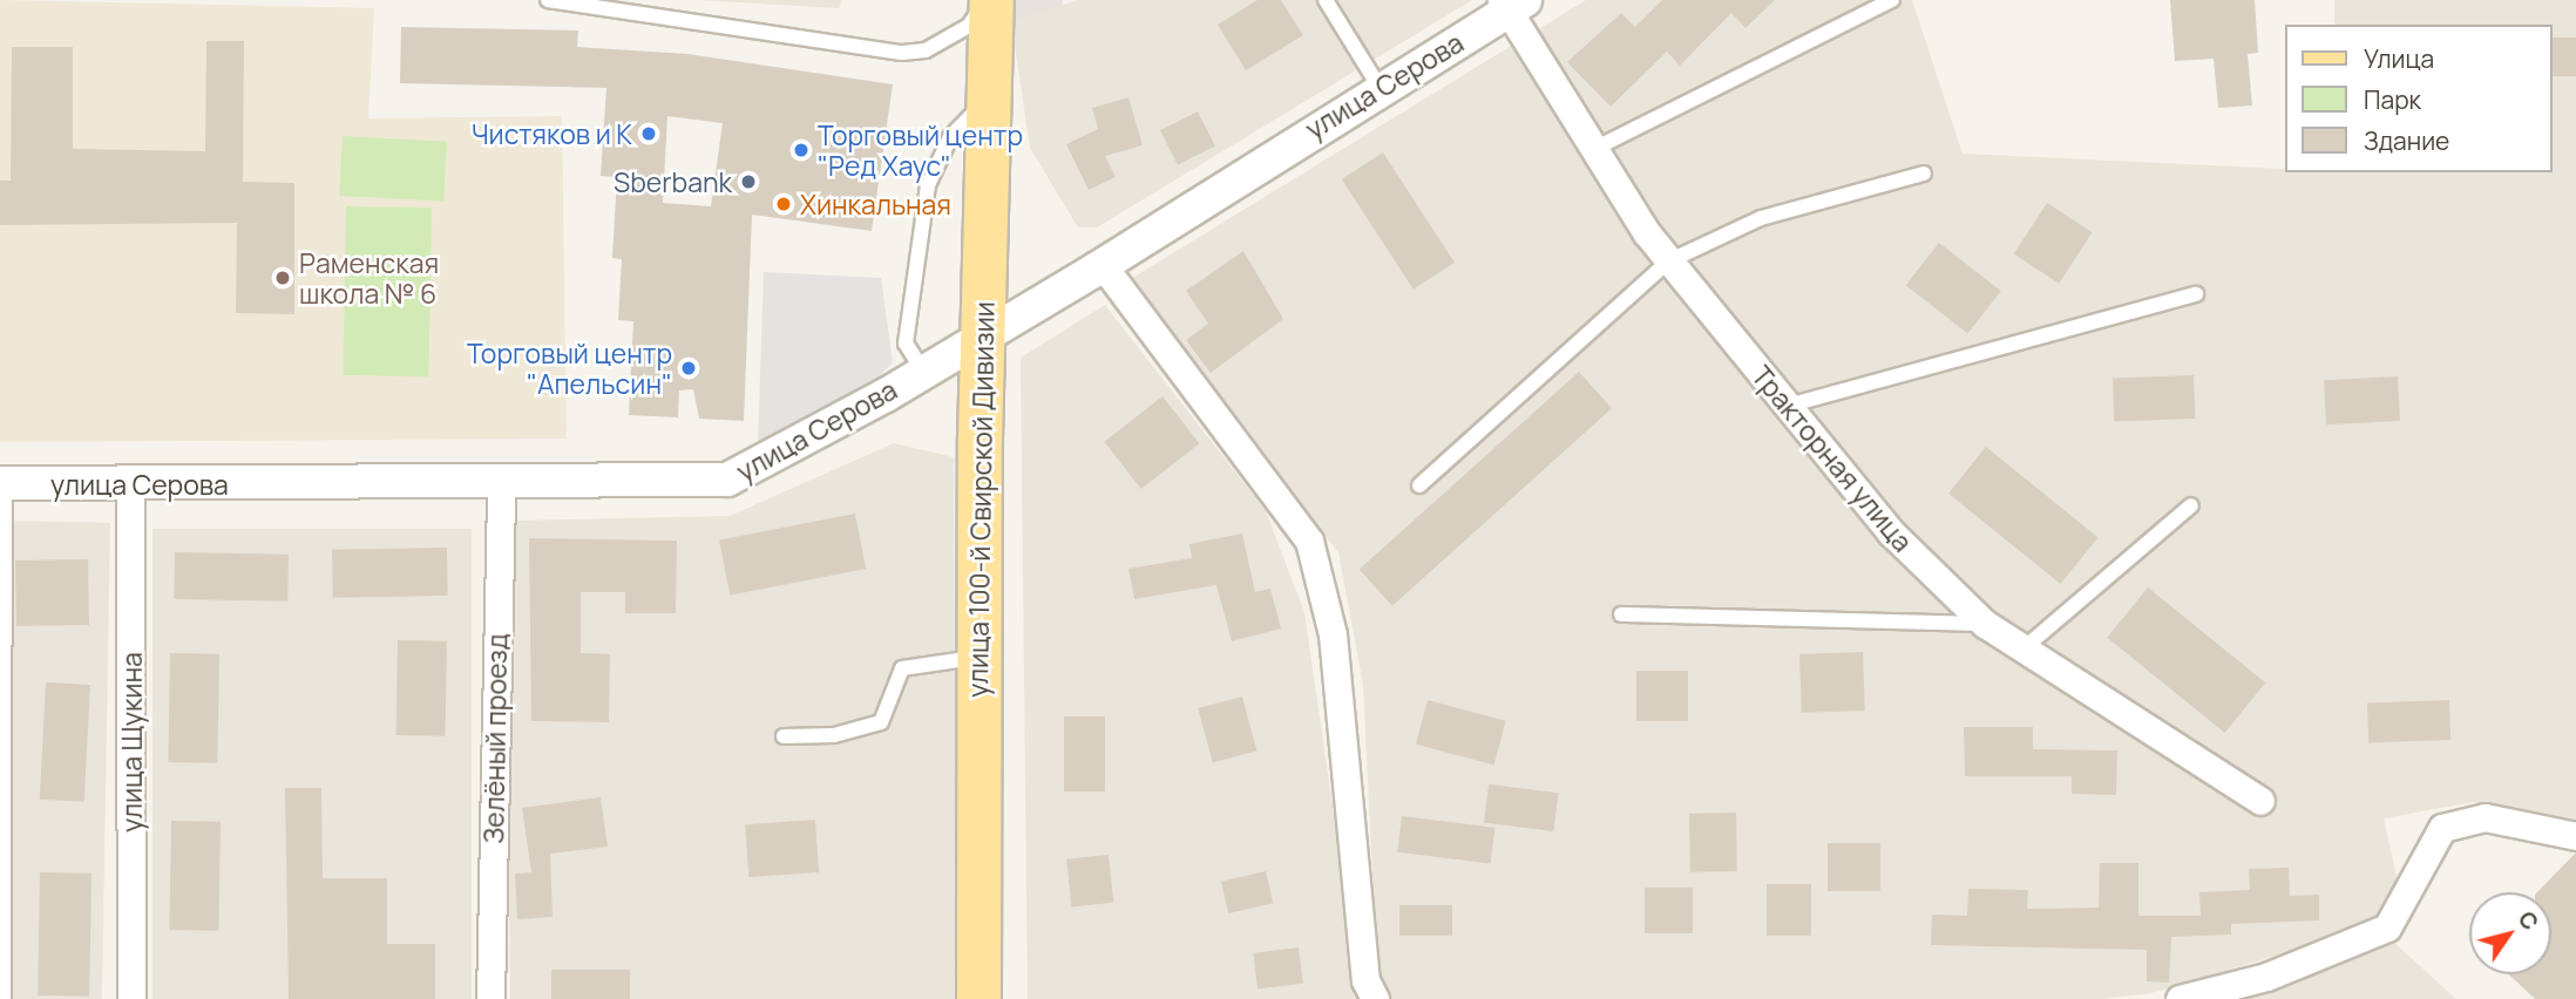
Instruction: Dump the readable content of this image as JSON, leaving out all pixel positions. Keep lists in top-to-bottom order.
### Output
{
  "streets": {
    "main road": ["улица 100-й Свирской Дивизии"],
    "street": [
      "улица Серова",
      "Тракторная улица",
      "Зелёный проезд",
      "улица Щукина"
    ]
  },
  "crossings": [
    ["улица Серова", "Тракторная улица"],
    ["улица Серова", "улица 100-й Свирской Дивизии"],
    ["улица Серова", "Зелёный проезд"],
    ["улица Серова", "улица Щукина"]
  ],
  "places": [
    "Чистяков и К",
    "Торговый центр \"Ред Хаус\"",
    "Sberbank",
    "Хинкальная",
    "Раменская школа № 6",
    "Торговый центр \"Апельсин\""
  ],
  "legend": ["Улица", "Парк", "Здание"],
  "north": "top right"
}
